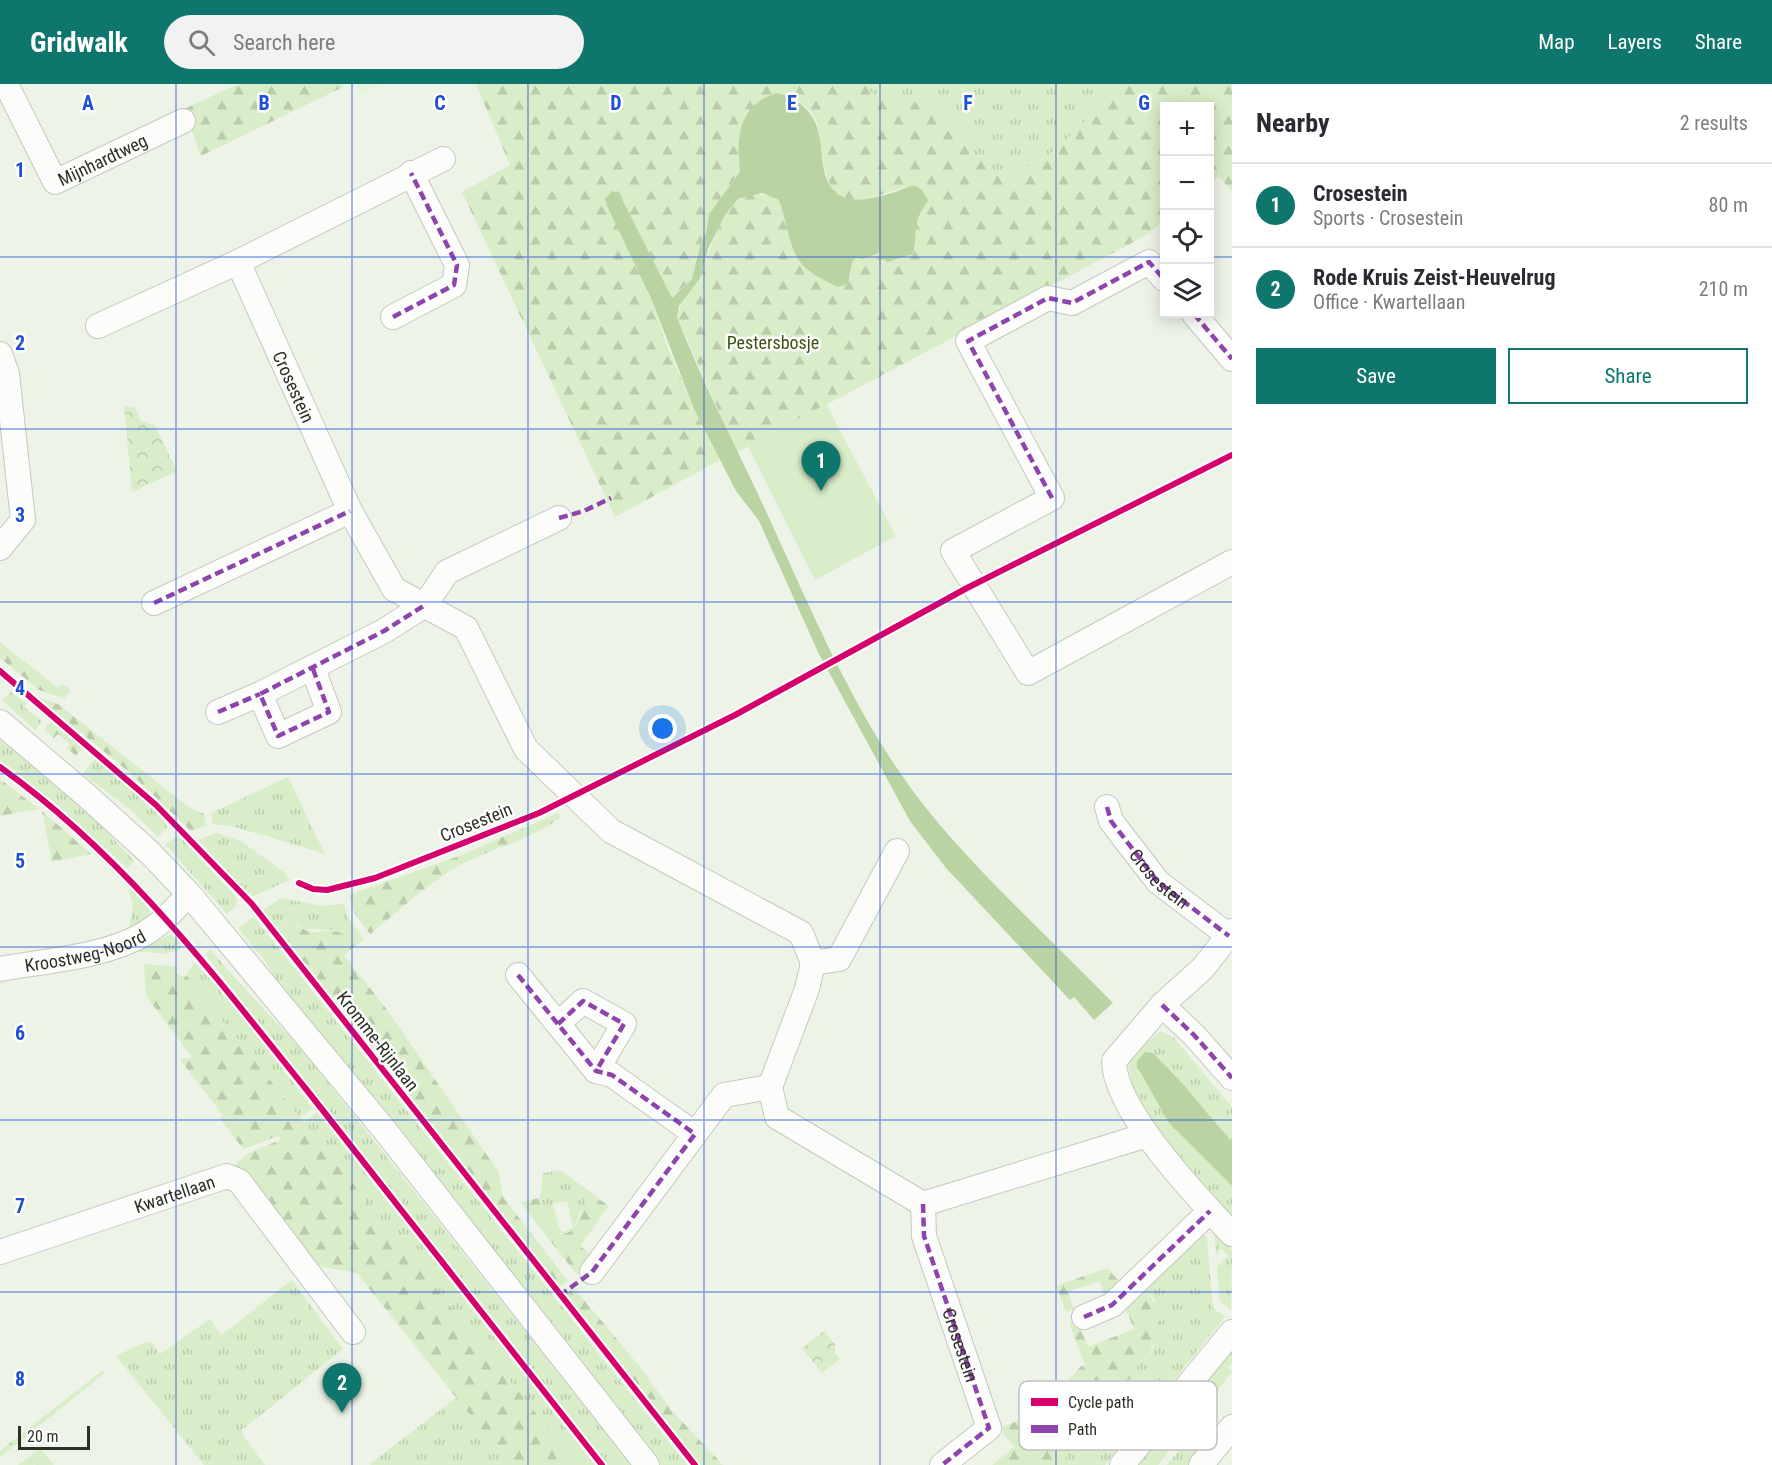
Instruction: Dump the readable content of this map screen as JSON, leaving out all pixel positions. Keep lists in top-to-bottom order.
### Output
{
  "streets": {
    "street": [
      "Mijnhardtweg",
      "Crosestein",
      "Kroostweg-Noord",
      "Kwartellaan"
    ],
    "cycle path": ["Kromme-Rijnlaan"]
  },
  "parks": ["Pestersbosje"],
  "legend": ["Cycle path", "Path"],
  "scale_bar": "20 m",
  "page": {
    "header": "Gridwalk",
    "search": "Search here",
    "nav": ["Map", "Layers", "Share"],
    "heading": ["Nearby", "2 results"],
    "map_buttons": ["+", "−"],
    "list": [
      {
        "mark": "1",
        "name": "Crosestein",
        "note": "Sports · Crosestein",
        "value": "80 m"
      },
      {
        "mark": "2",
        "name": "Rode Kruis Zeist-Heuvelrug",
        "note": "Office · Kwartellaan",
        "value": "210 m"
      }
    ],
    "buttons": ["Save", "Share"],
    "pins": ["1", "2"],
    "scale": "20 m"
  },
  "grid": {
    "columns": [
      "A",
      "B",
      "C",
      "D",
      "E",
      "F",
      "G"
    ],
    "rows": [
      "1",
      "2",
      "3",
      "4",
      "5",
      "6",
      "7",
      "8"
    ]
  }
}
